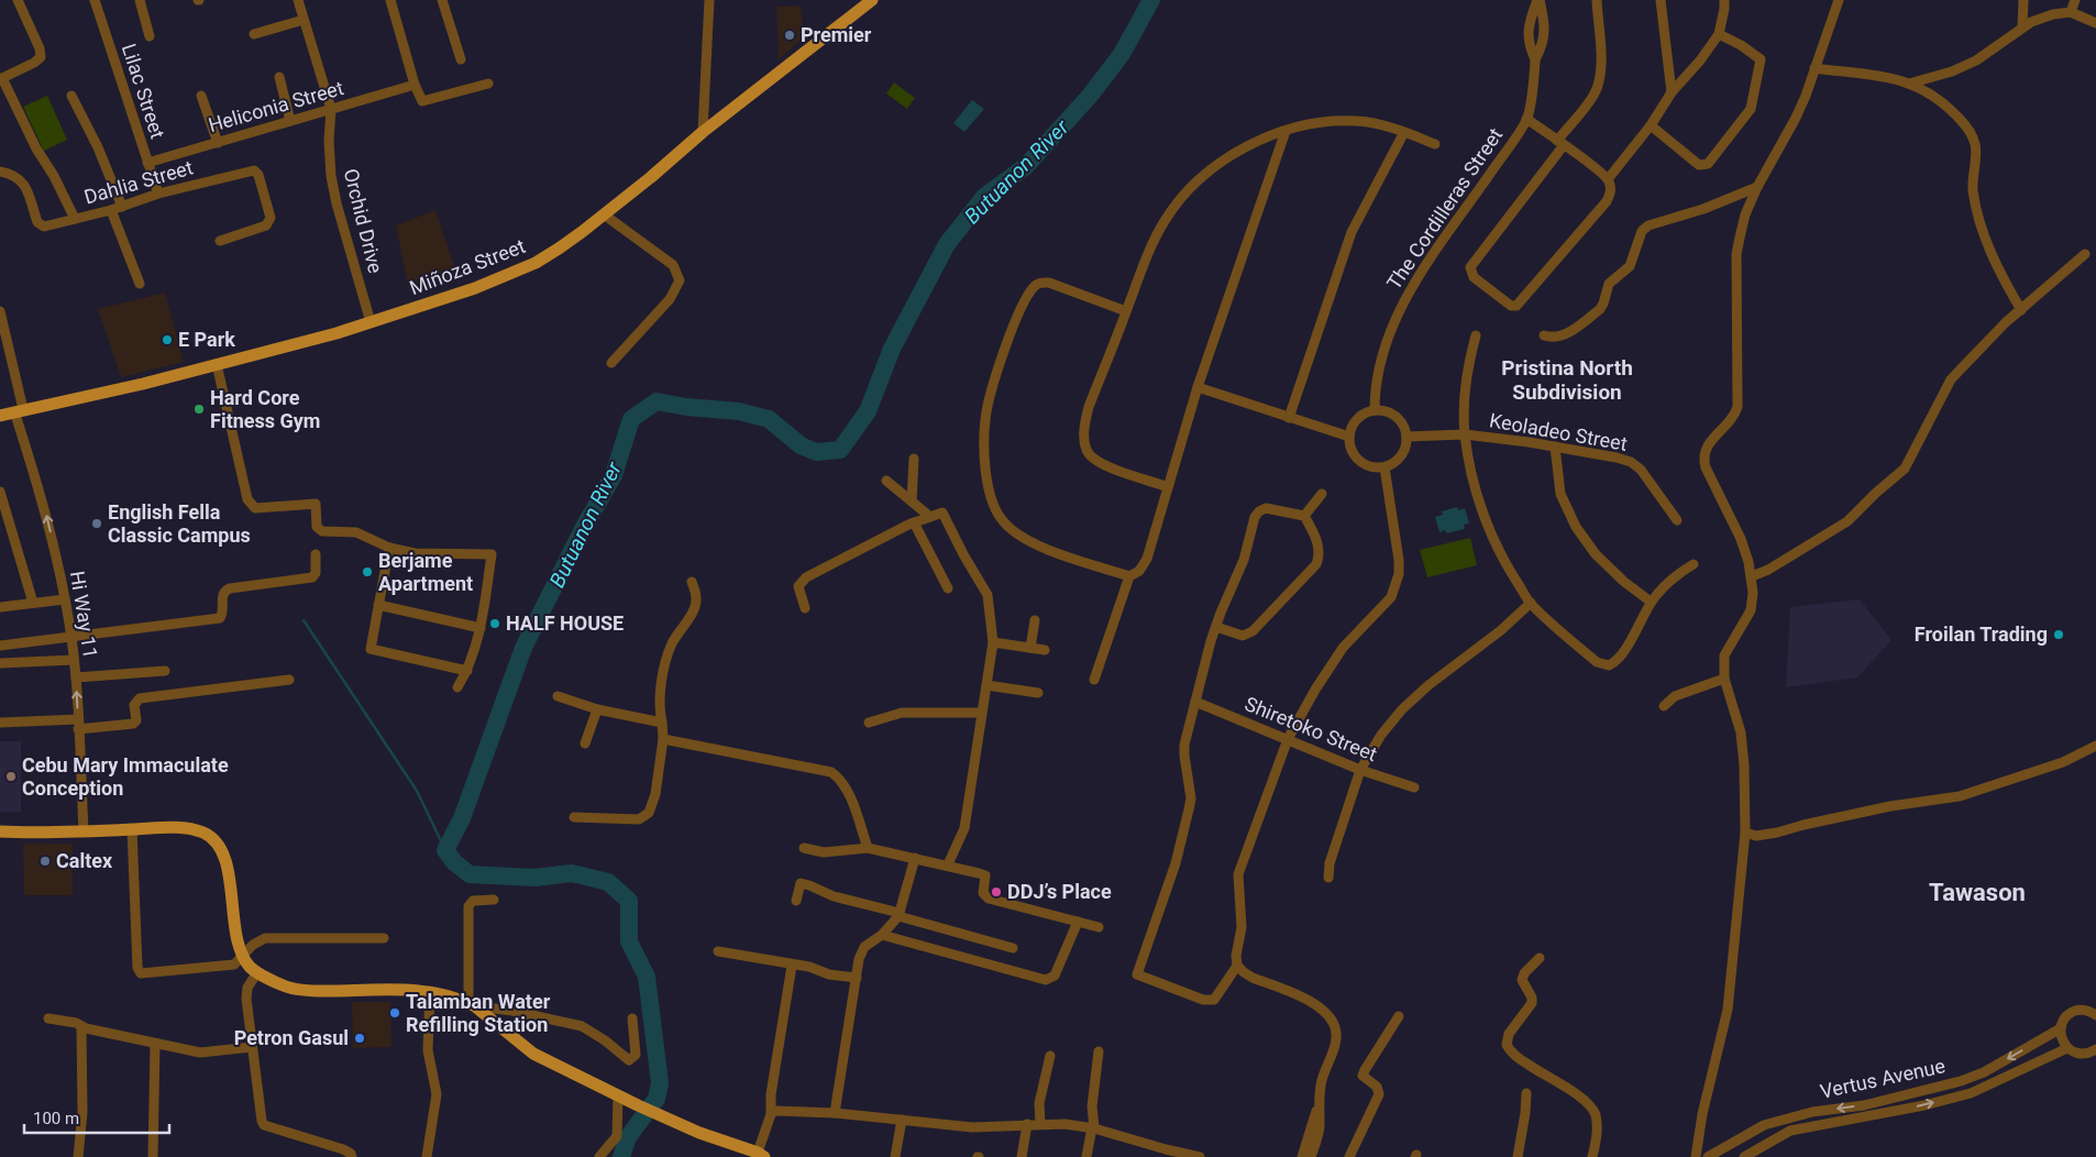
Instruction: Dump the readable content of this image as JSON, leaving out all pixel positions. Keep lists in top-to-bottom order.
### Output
{
  "streets": {
    "main road": ["Miñoza Street"],
    "street": [
      "Lilac Street",
      "Heliconia Street",
      "Dahlia Street",
      "The Cordilleras Street",
      "Orchid Drive",
      "Keoladeo Street",
      "Hi Way 11",
      "Shiretoko Street",
      "Vertus Avenue"
    ]
  },
  "crossings": [
    ["Lilac Street", "Heliconia Street"],
    ["Lilac Street", "Dahlia Street"],
    ["Heliconia Street", "Orchid Drive"],
    ["The Cordilleras Street", "Keoladeo Street"],
    ["Orchid Drive", "Miñoza Street"],
    ["Miñoza Street", "Hi Way 11"]
  ],
  "districts": ["Pristina North Subdivision", "Tawason"],
  "water": ["Butuanon River"],
  "places": [
    "Premier",
    "E Park",
    "Hard Core Fitness Gym",
    "English Fella Classic Campus",
    "Berjame Apartment",
    "HALF HOUSE",
    "Froilan Trading",
    "Cebu Mary Immaculate Conception",
    "Caltex",
    "DDJ’s Place",
    "Talamban Water Refilling Station",
    "Petron Gasul"
  ],
  "scale_bar": "100 m"
}
